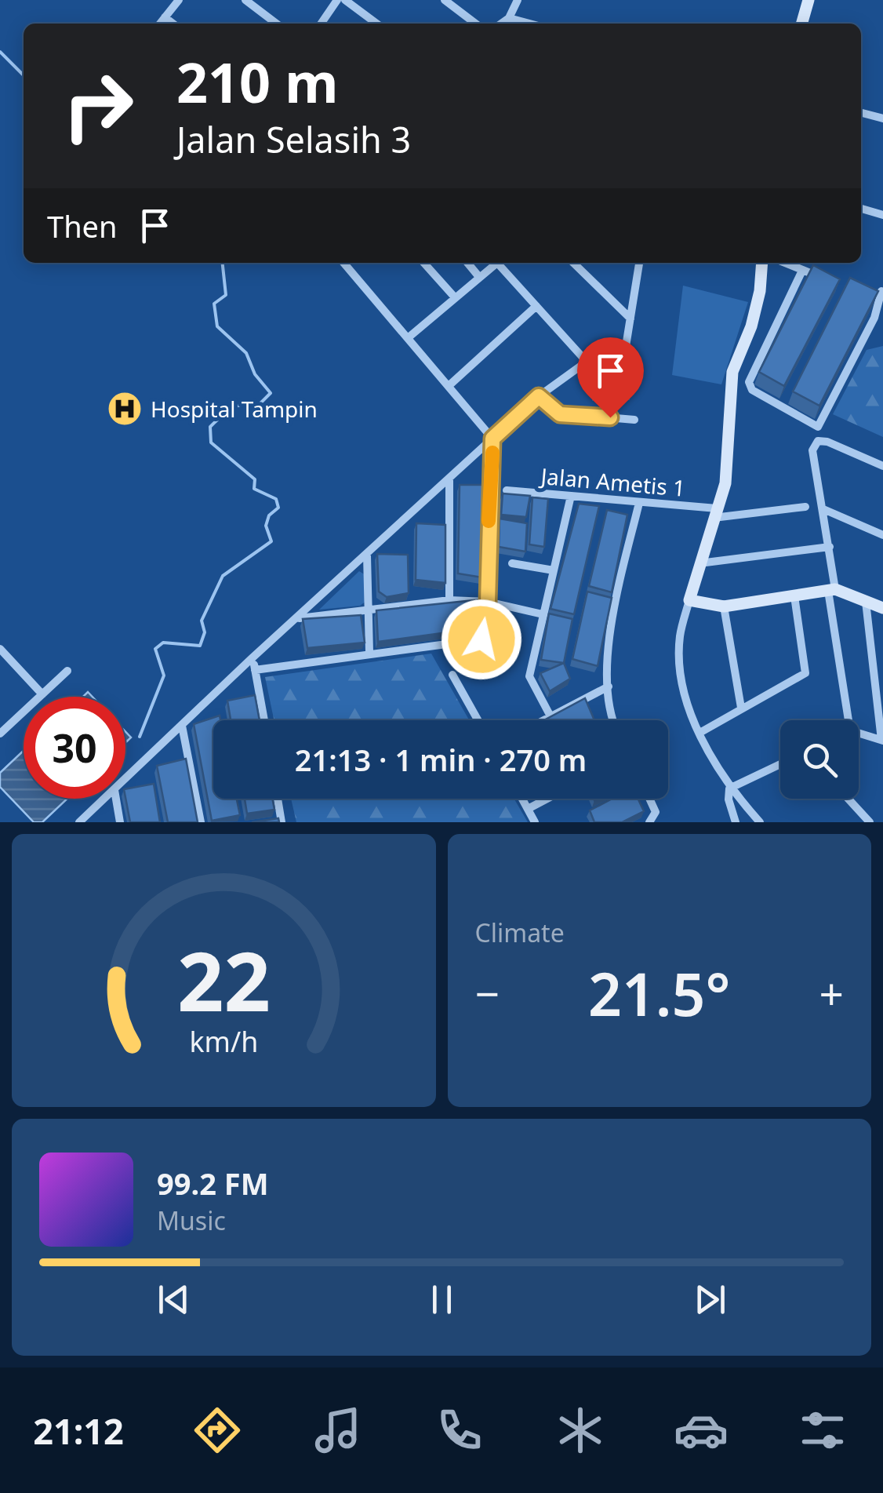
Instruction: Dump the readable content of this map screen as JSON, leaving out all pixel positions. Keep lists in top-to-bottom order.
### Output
{
  "streets": {
    "street": ["Jalan Ametis 1"]
  },
  "places": {
    "hospital": ["Hospital Tampin"]
  },
  "page": {
    "turn": ["210 m", "Jalan Selasih 3"],
    "then": "Then",
    "limit": "30",
    "trip": "21:13 · 1 min · 270 m",
    "tile": "Climate",
    "heat": ["−", "21.5°", "+"],
    "song": ["99.2 FM", "Music"],
    "tabs": "21:12",
    "gauge": ["22", "km/h"]
  }
}
